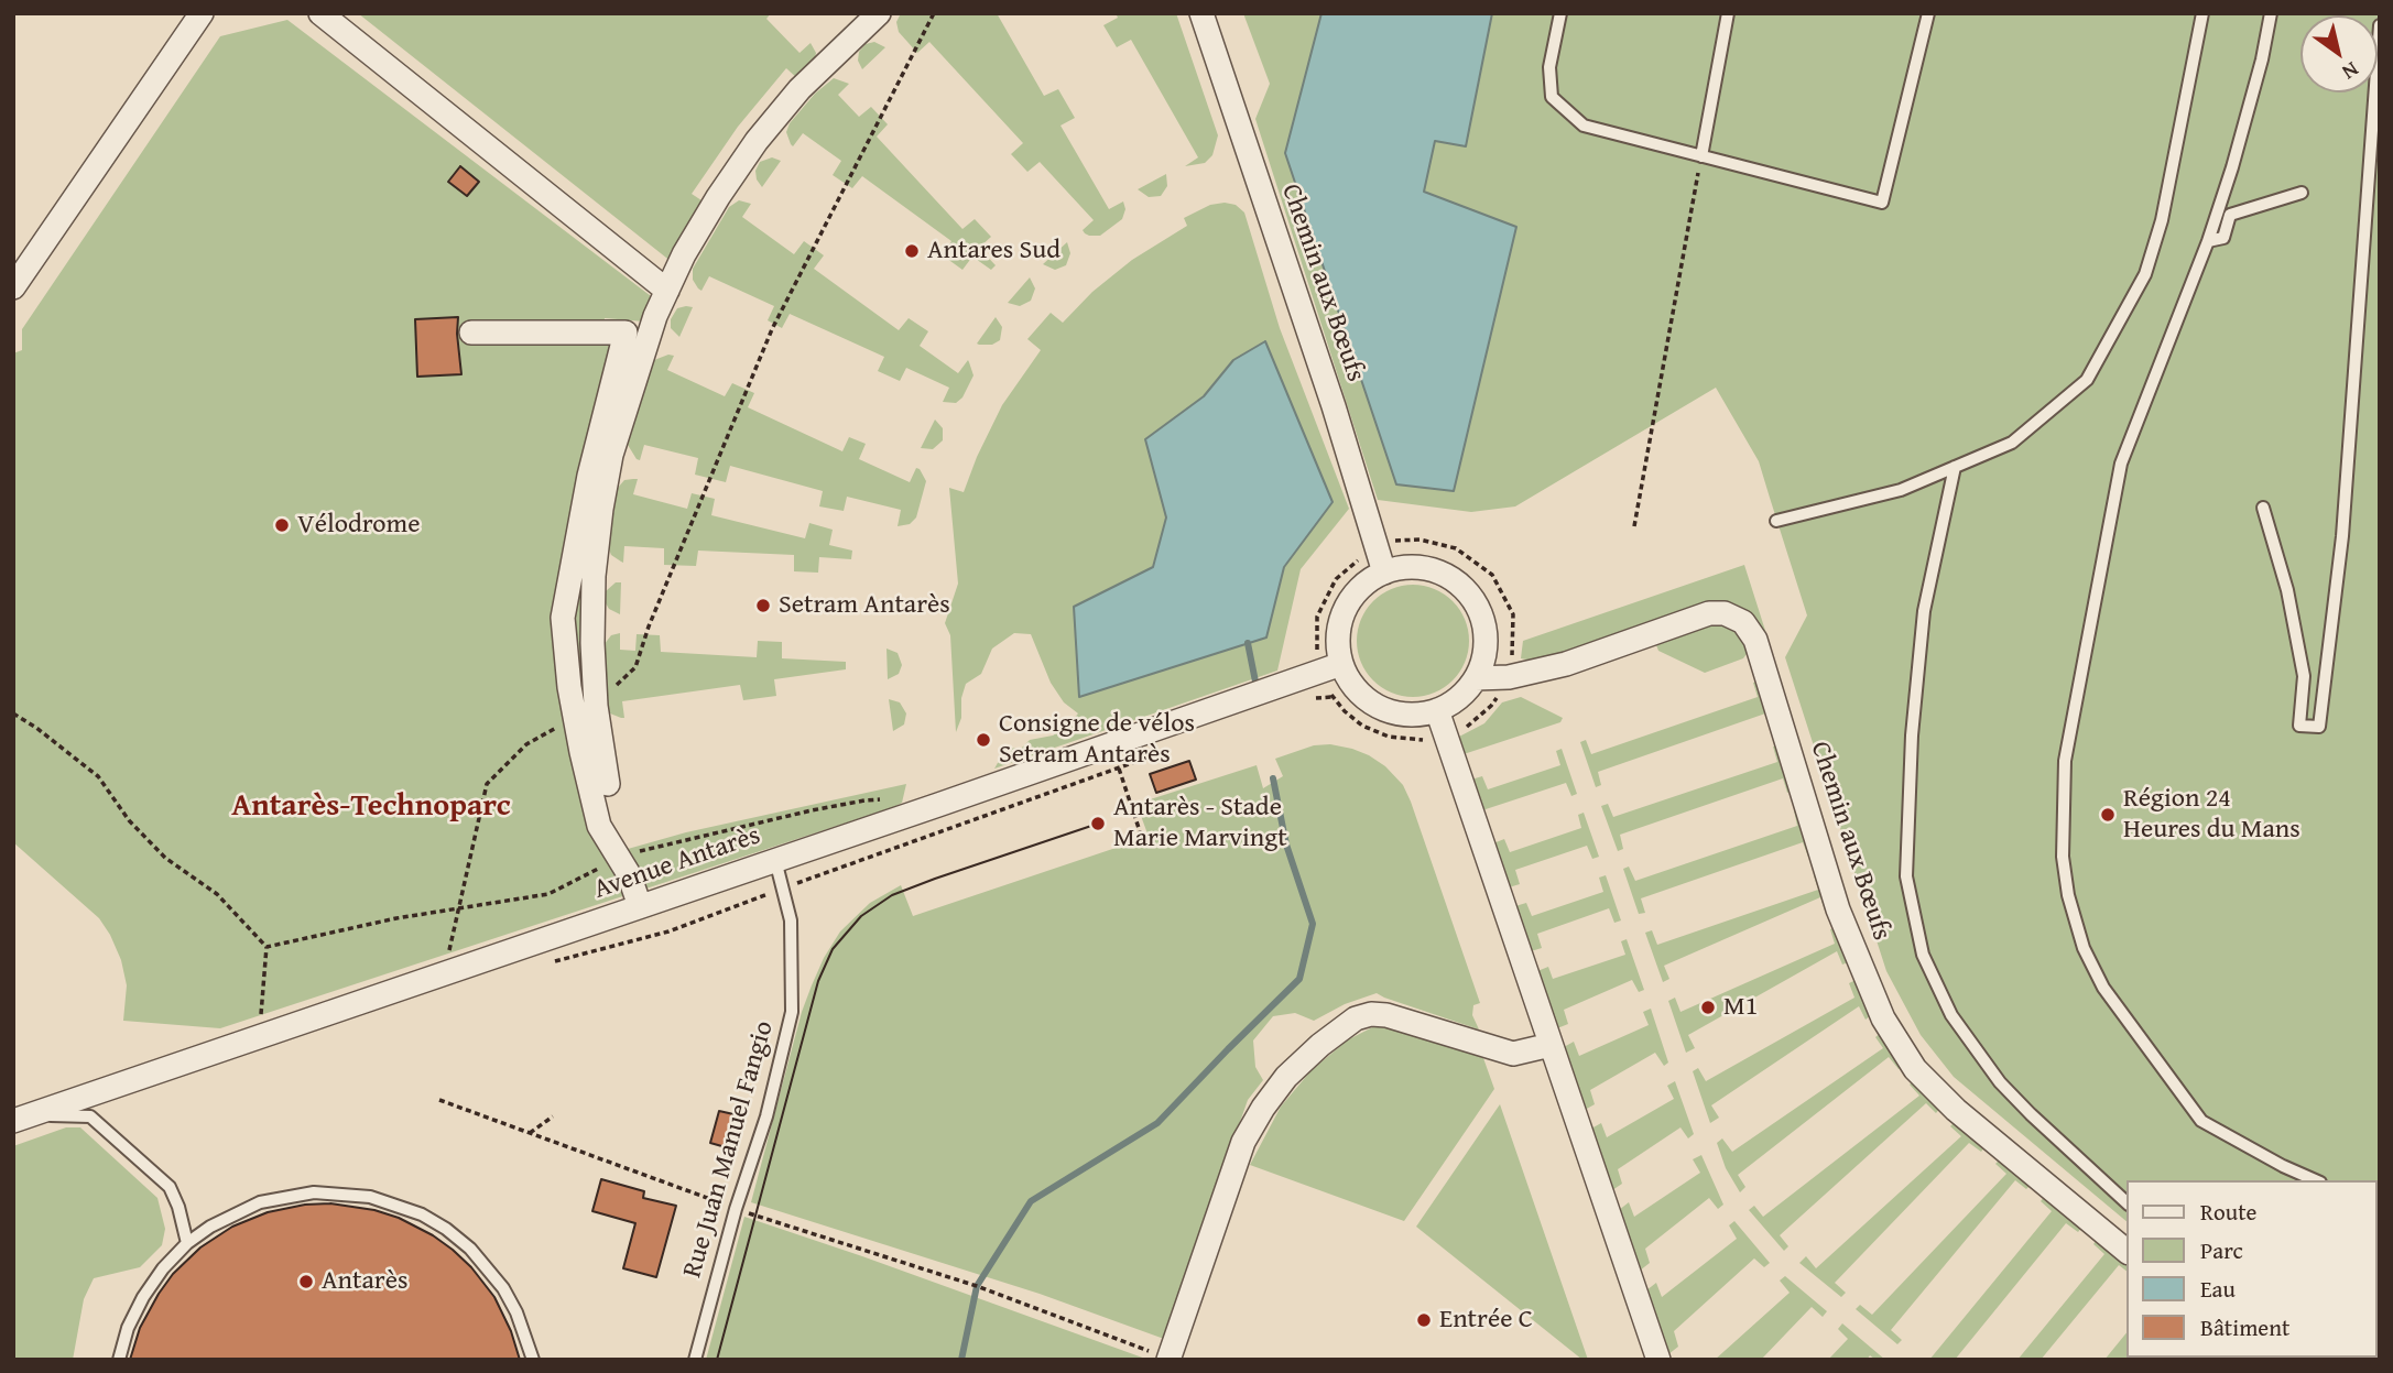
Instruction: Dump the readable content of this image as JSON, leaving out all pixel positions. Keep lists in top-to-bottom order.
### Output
{
  "streets": {
    "street": ["Chemin aux Bœufs", "Avenue Antarès"],
    "lane": ["Rue Juan Manuel Fangio"]
  },
  "crossings": [
    ["Chemin aux Bœufs", "Avenue Antarès"],
    ["Avenue Antarès", "Rue Juan Manuel Fangio"]
  ],
  "districts": ["Antarès-Technoparc"],
  "places": [
    "Antares Sud",
    "Vélodrome",
    "Setram Antarès",
    "Consigne de vélos Setram Antarès",
    "Région 24 Heures du Mans",
    "Antarès - Stade Marie Marvingt",
    "M1",
    "Antarès",
    "Entrée C"
  ],
  "legend": [
    "Route",
    "Parc",
    "Eau",
    "Bâtiment"
  ],
  "north": "bottom right"
}
